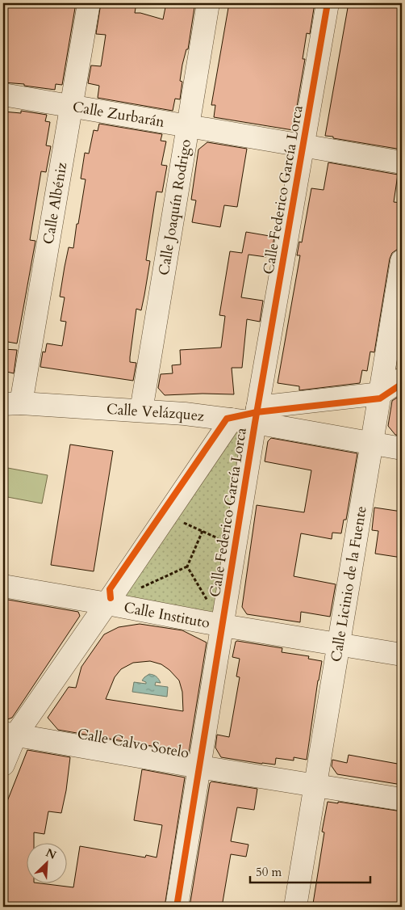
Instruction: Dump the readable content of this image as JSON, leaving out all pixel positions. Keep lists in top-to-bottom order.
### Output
{
  "streets": {
    "street": [
      "Calle Zurbarán",
      "Calle Federico García Lorca",
      "Calle Albéniz",
      "Calle Joaquín Rodrigo",
      "Calle Velázquez",
      "Calle Licinio de la Fuente",
      "Calle Instituto",
      "Calle Calvo Sotelo"
    ]
  },
  "crossings": [
    ["Calle Zurbarán", "Calle Federico García Lorca"],
    ["Calle Zurbarán", "Calle Albéniz"],
    ["Calle Zurbarán", "Calle Joaquín Rodrigo"],
    ["Calle Federico García Lorca", "Calle Velázquez"],
    ["Calle Federico García Lorca", "Calle Instituto"],
    ["Calle Federico García Lorca", "Calle Calvo Sotelo"],
    ["Calle Albéniz", "Calle Velázquez"],
    ["Calle Joaquín Rodrigo", "Calle Velázquez"],
    ["Calle Velázquez", "Calle Licinio de la Fuente"],
    ["Calle Licinio de la Fuente", "Calle Instituto"],
    ["Calle Licinio de la Fuente", "Calle Calvo Sotelo"]
  ],
  "scale_bar": "50 m",
  "north": "top right"
}
